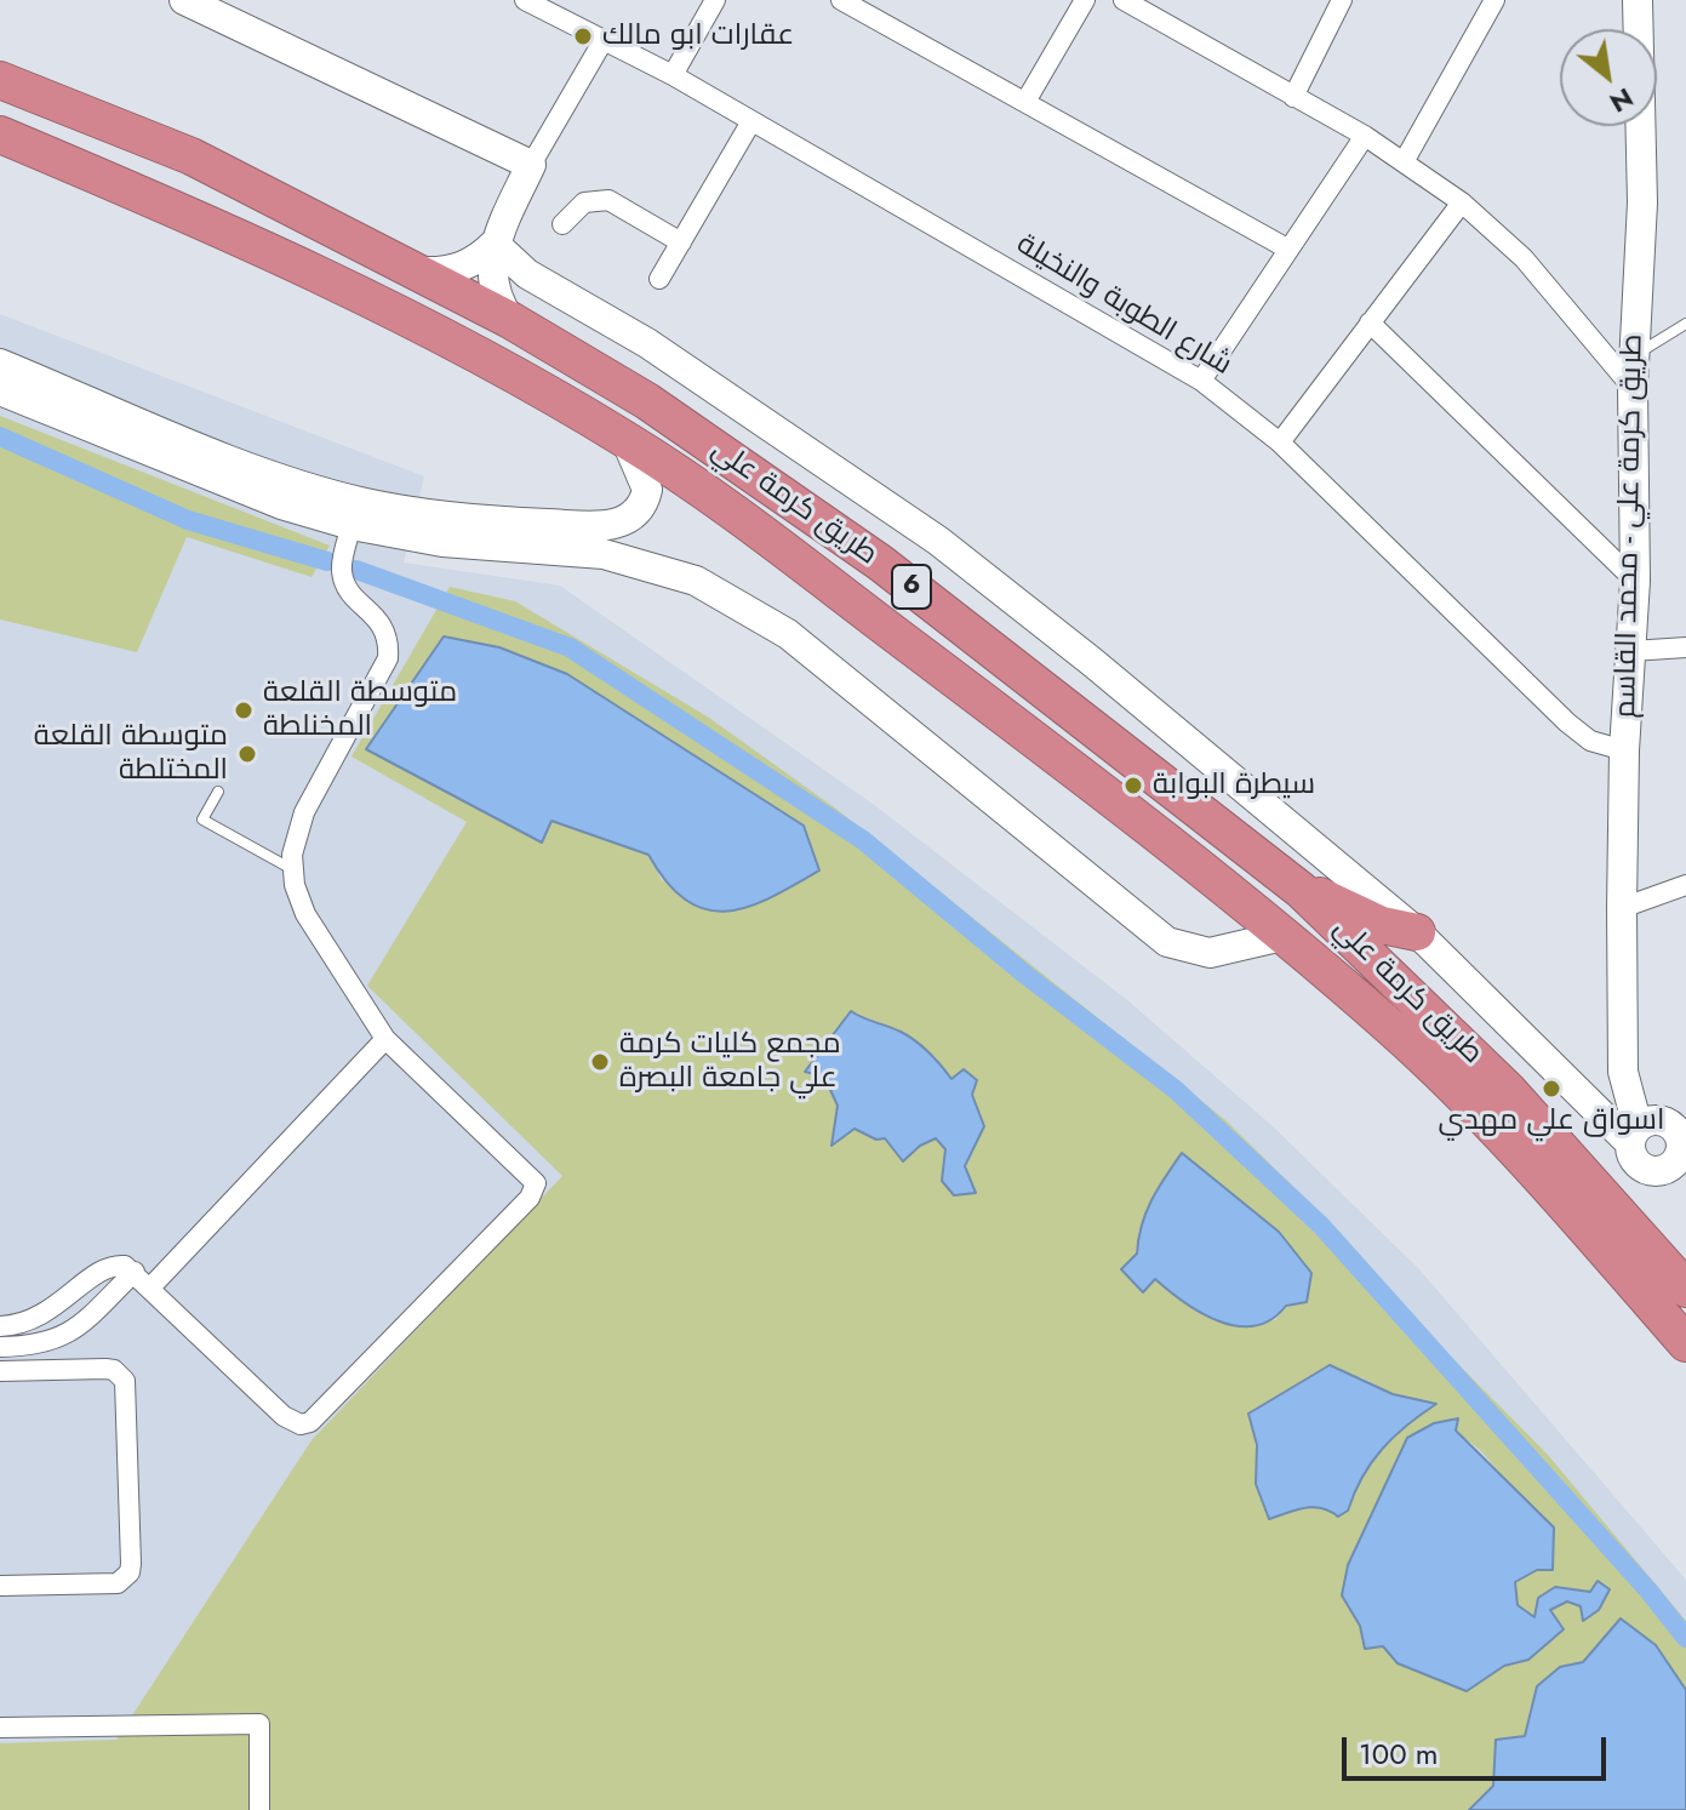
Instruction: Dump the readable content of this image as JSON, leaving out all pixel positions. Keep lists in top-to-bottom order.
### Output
{
  "streets": {
    "highway": ["طريق كرمة علي", "6"],
    "main road": ["طريق كرمة علي - محمد القاسم"],
    "street": ["شارع الطوبة والنخيلة"]
  },
  "crossings": [
    ["شارع الطوبة والنخيلة", "طريق كرمة علي - محمد القاسم"]
  ],
  "places": [
    "عقارات ابو مالك",
    "متوسطة القلعة المخنلطة",
    "متوسطة القلعة المختلطة",
    "سيطرة البوابة",
    "مجمع كليات كرمة علي جامعة البصرة",
    "اسواق علي مهدي"
  ],
  "scale_bar": "100 m",
  "north": "bottom right"
}
